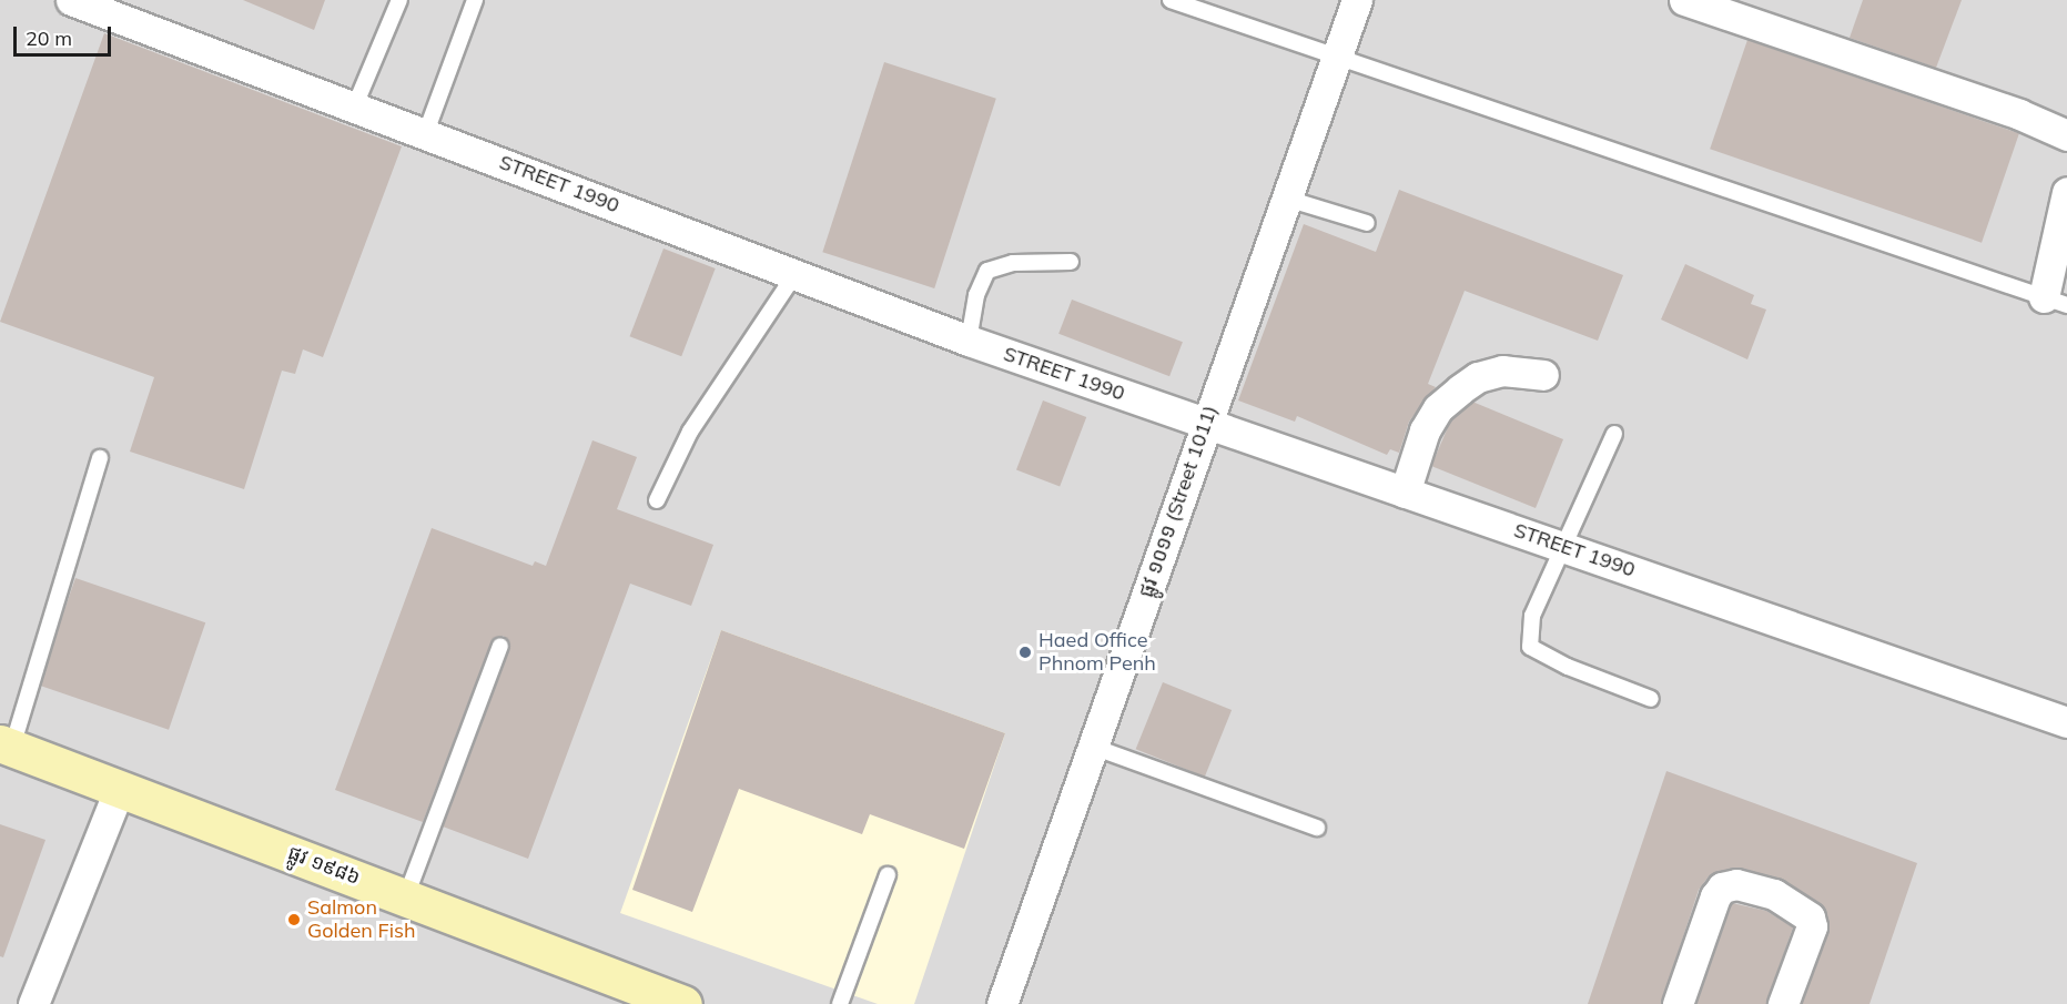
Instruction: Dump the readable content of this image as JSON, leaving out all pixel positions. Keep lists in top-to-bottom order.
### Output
{
  "streets": {
    "main road": ["ផ្លូវ ១៩៨៦"],
    "street": ["STREET 1990", "ផ្លូវ ១០១១ (Street 1011)"]
  },
  "crossings": [
    ["STREET 1990", "ផ្លូវ ១០១១ (Street 1011)"]
  ],
  "places": ["Haed Office Phnom Penh", "Salmon Golden Fish"],
  "scale_bar": "20 m"
}
